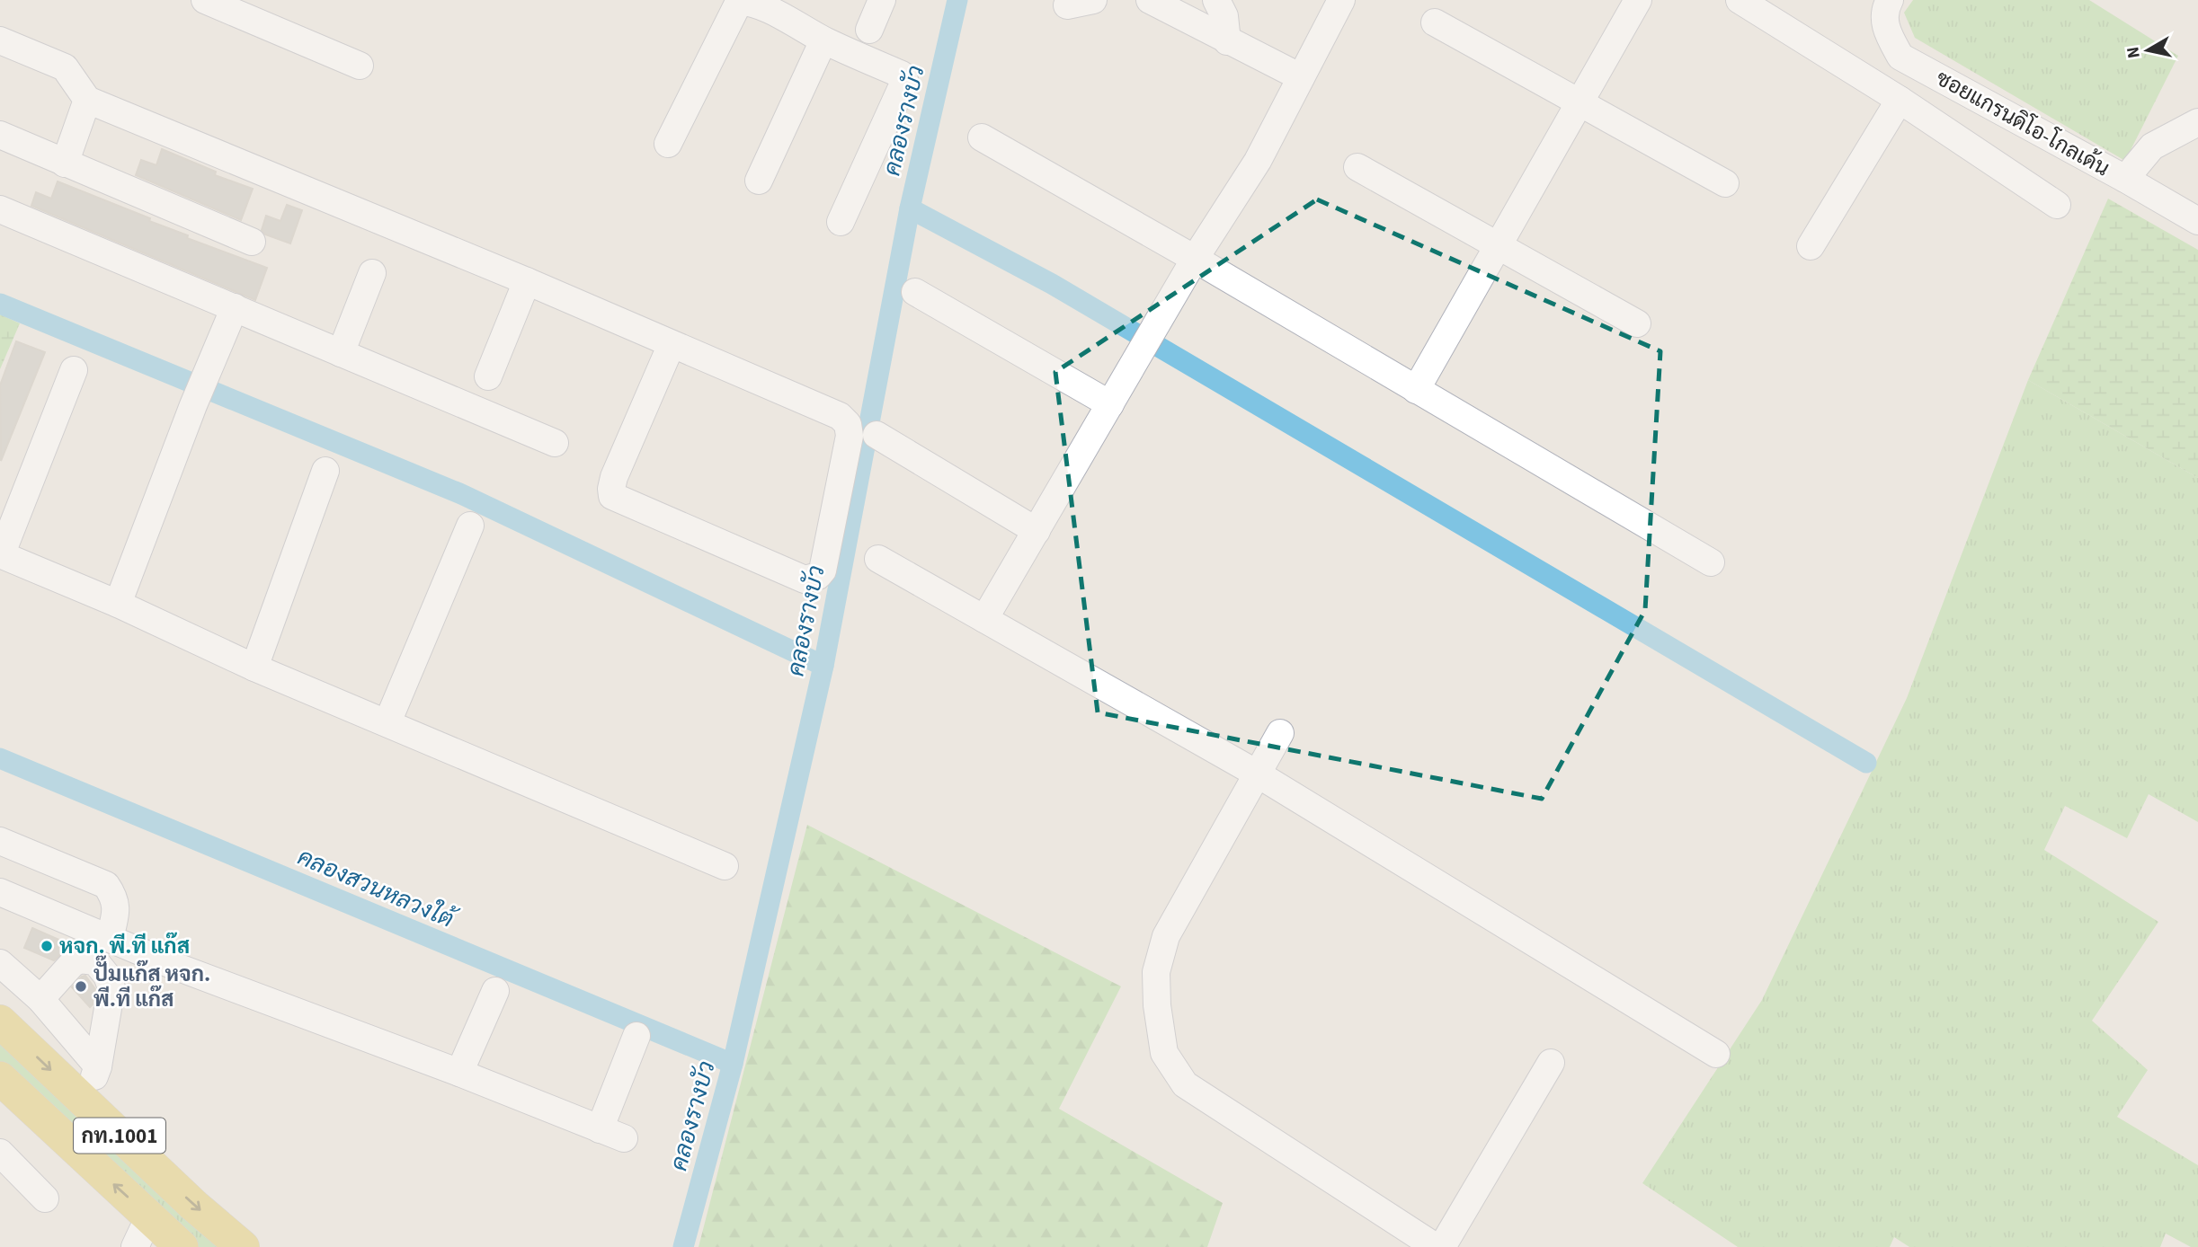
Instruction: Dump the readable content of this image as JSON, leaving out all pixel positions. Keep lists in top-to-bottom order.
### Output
{
  "streets": {
    "main road": ["กท.1001"],
    "street": ["ซอยแกรนดิโอ-โกลเด้น"]
  },
  "water": ["คลองรางบัว", "คลองสวนหลวงใต้"],
  "places": ["หจก. พี.ที แก๊ส", "ปั๊มแก๊ส หจก. พี.ที แก๊ส"],
  "north": "left"
}
